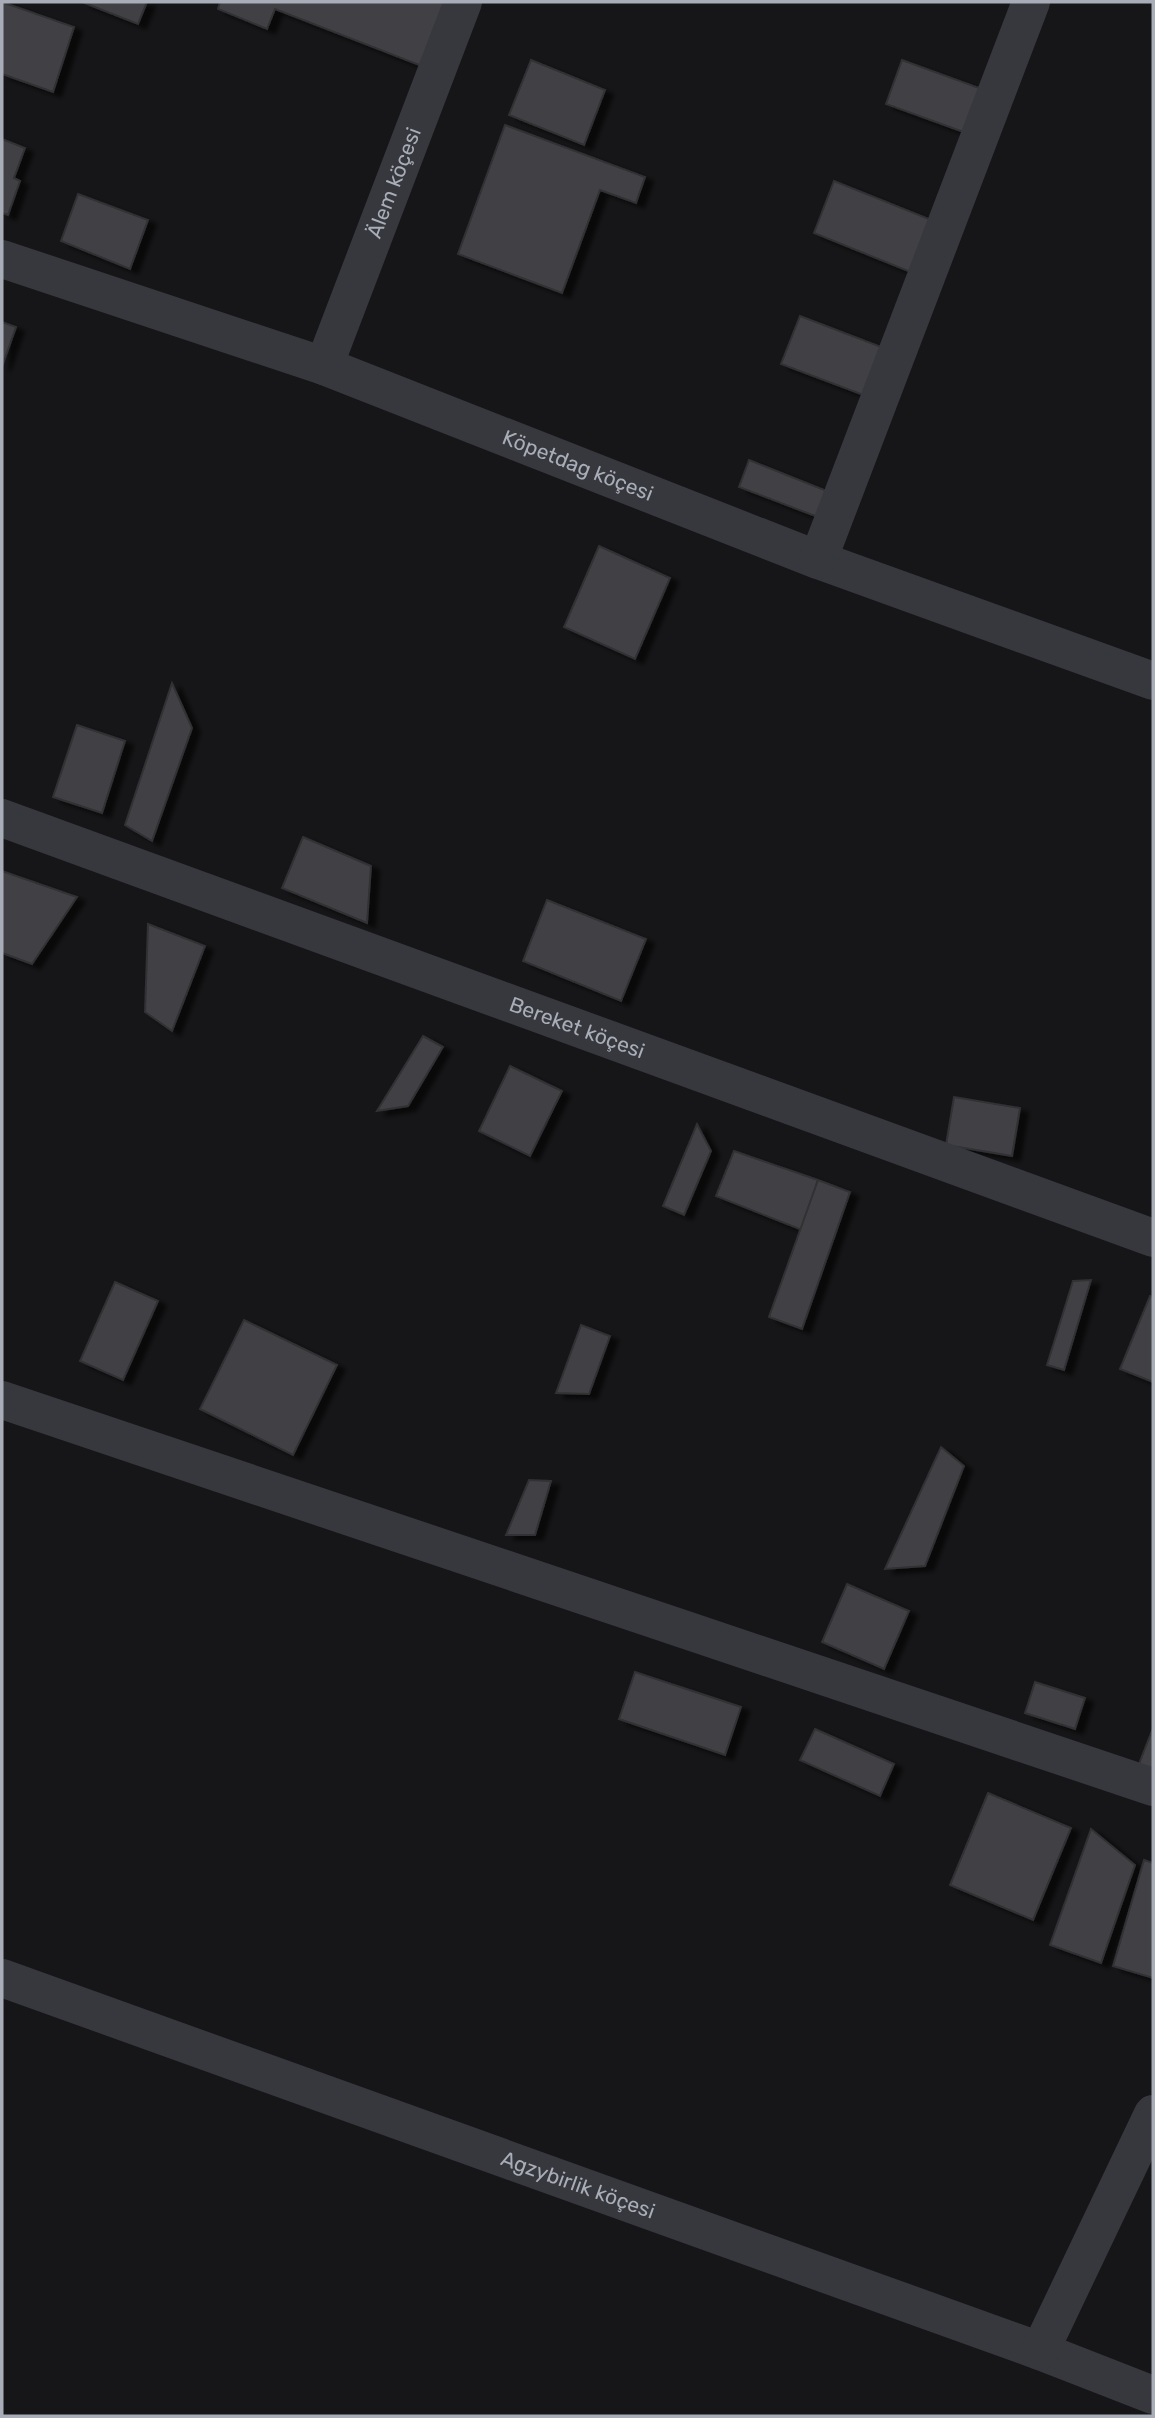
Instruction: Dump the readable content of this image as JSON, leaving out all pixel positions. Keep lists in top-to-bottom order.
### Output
{
  "streets": {
    "street": [
      "Älem köçesi",
      "Köpetdag köçesi",
      "Bereket köçesi",
      "Agzybirlik köçesi"
    ]
  },
  "crossings": [
    ["Älem köçesi", "Köpetdag köçesi"]
  ]
}
